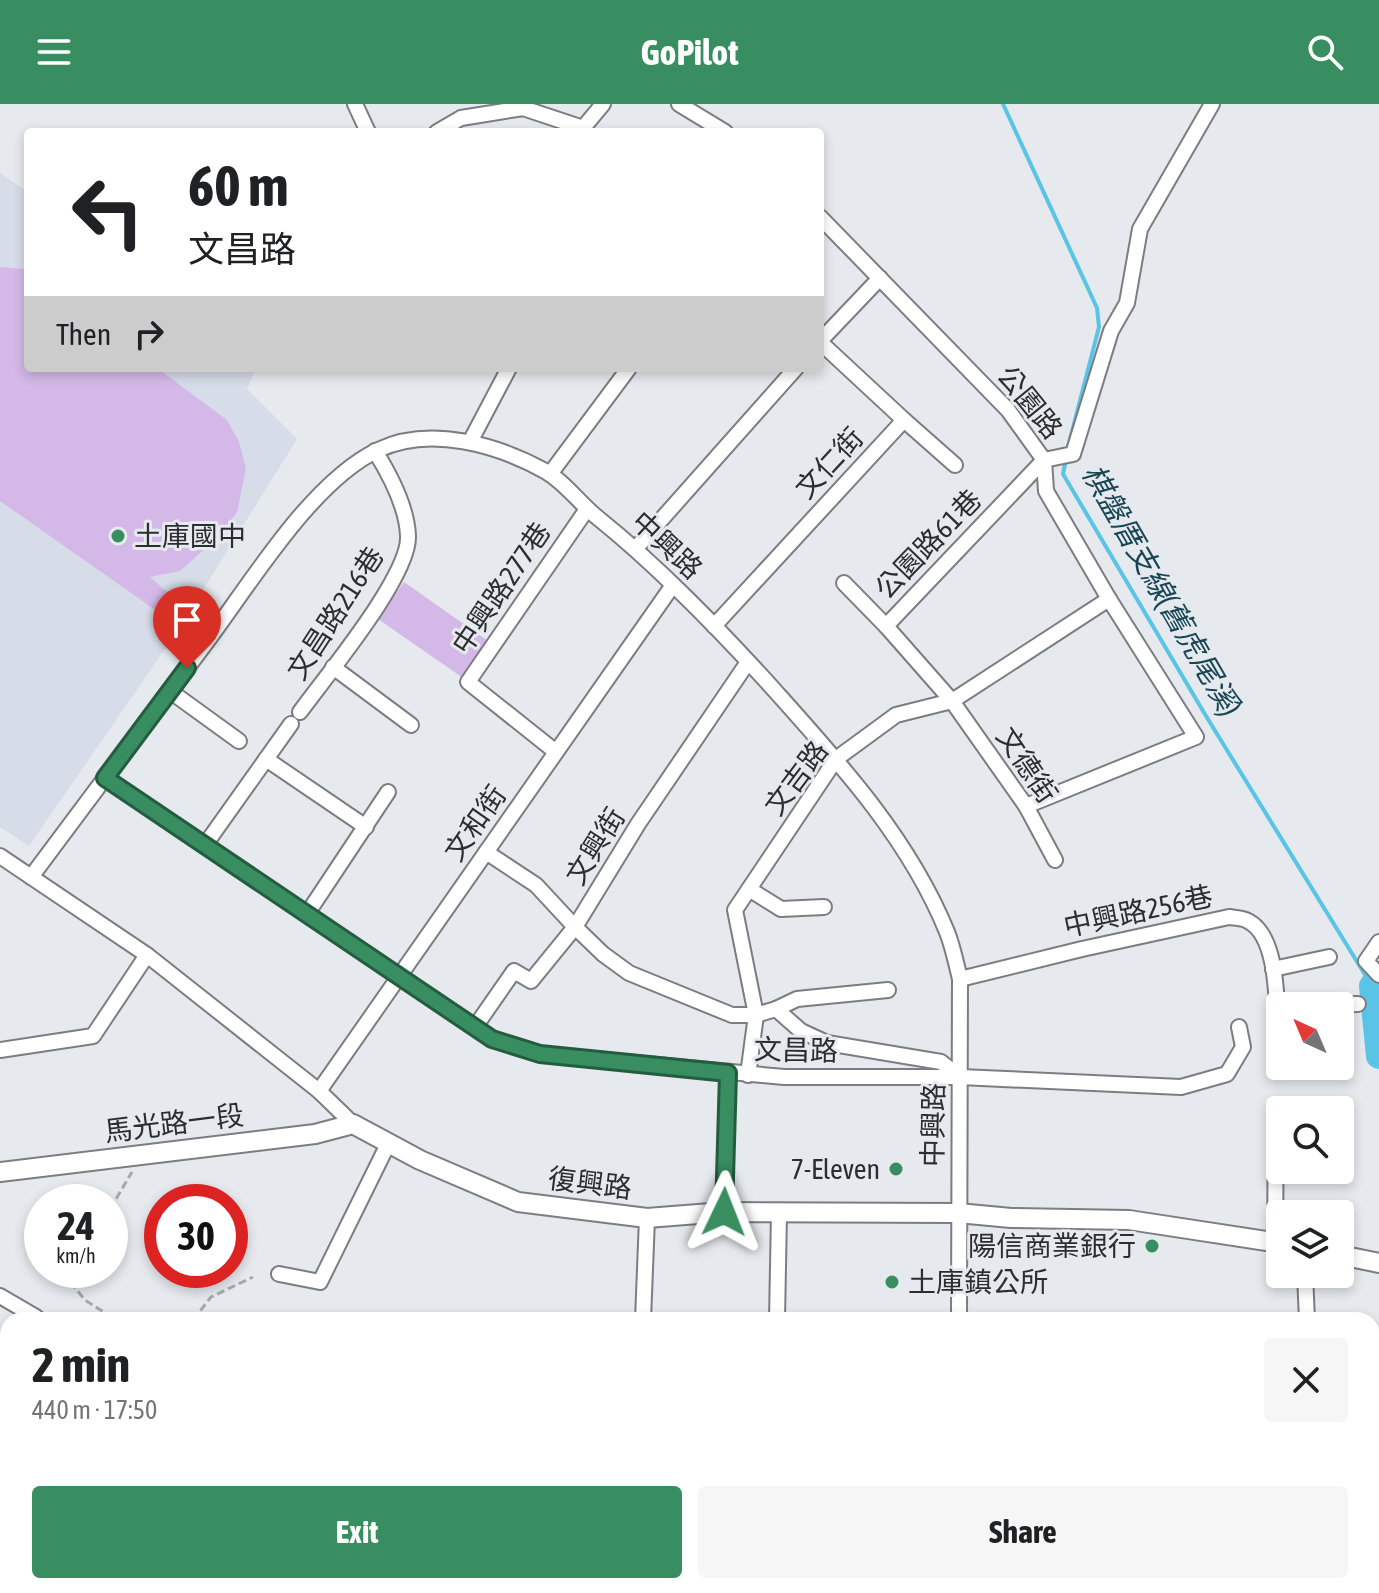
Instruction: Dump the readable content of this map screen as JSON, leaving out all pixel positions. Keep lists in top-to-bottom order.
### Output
{
  "streets": {
    "main road": ["馬光路一段", "復興路"],
    "street": [
      "公園路",
      "文仁街",
      "公園路61巷",
      "中興路",
      "中興路277巷",
      "文昌路216巷",
      "文德街",
      "文吉路",
      "文和街",
      "文興街",
      "中興路256巷",
      "文昌路"
    ]
  },
  "crossings": [
    ["公園路", "公園路61巷"],
    ["公園路", "文德街"],
    ["公園路", "文吉路"],
    ["文仁街", "中興路"],
    ["公園路61巷", "文德街"],
    ["公園路61巷", "文吉路"],
    ["中興路", "中興路277巷"],
    ["中興路", "文昌路216巷"],
    ["中興路", "文吉路"],
    ["中興路", "文和街"],
    ["中興路", "文興街"],
    ["中興路", "中興路256巷"],
    ["中興路", "文昌路"],
    ["中興路", "復興路"],
    ["中興路277巷", "文和街"],
    ["文昌路216巷", "文昌路"],
    ["文德街", "文吉路"],
    ["文吉路", "文昌路"],
    ["文和街", "文昌路"],
    ["文和街", "復興路"],
    ["文興街", "文昌路"],
    ["馬光路一段", "復興路"]
  ],
  "water": ["棋盤厝支線(舊虎尾溪)"],
  "places": [
    "土庫國中",
    "7-Eleven",
    "陽信商業銀行",
    "土庫鎮公所"
  ],
  "north": "top left",
  "page": {
    "header": "GoPilot",
    "turn": ["60 m", "文昌路"],
    "then": "Then",
    "speed": "24 km/h",
    "limit": "30",
    "heading": ["2 min", "440 m · 17:50"],
    "buttons": ["Exit", "Share"]
  }
}
